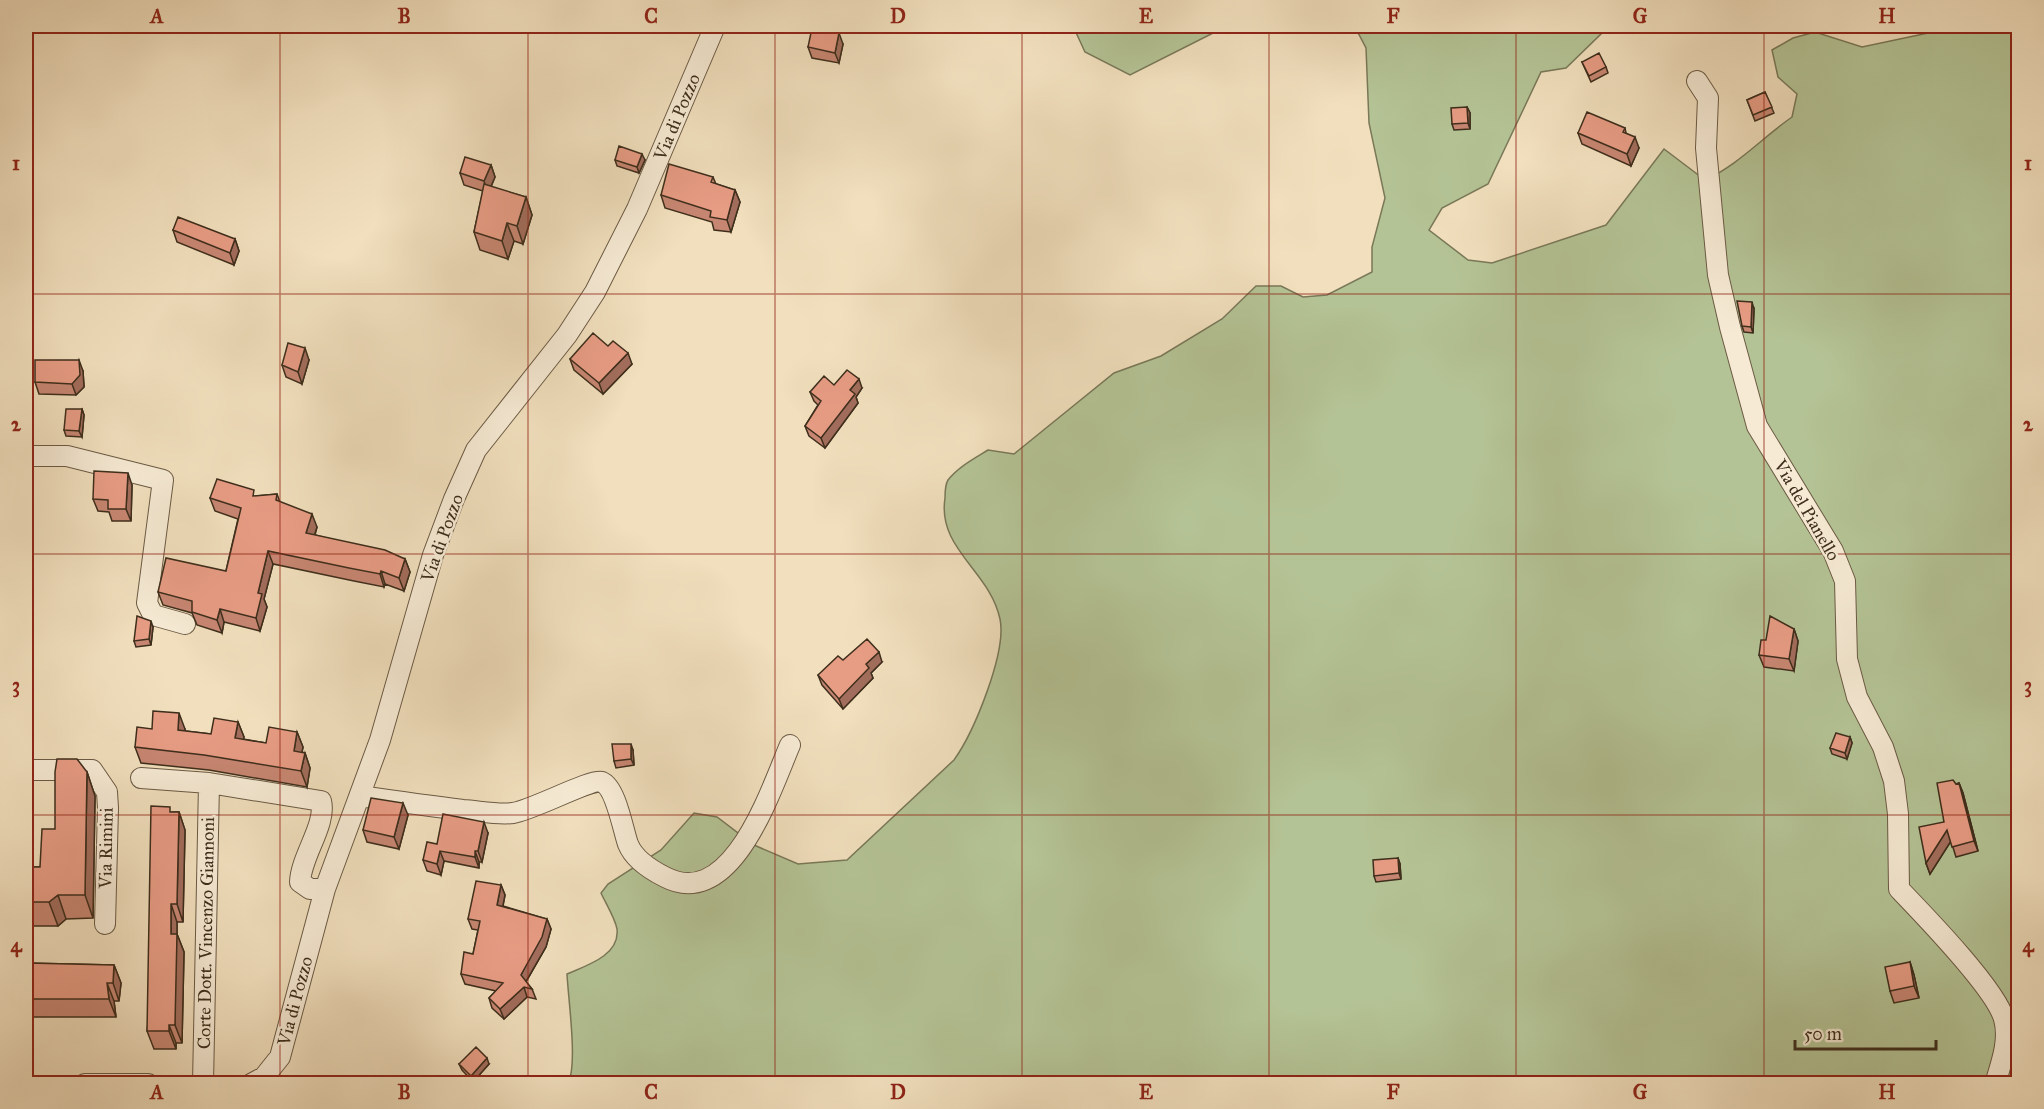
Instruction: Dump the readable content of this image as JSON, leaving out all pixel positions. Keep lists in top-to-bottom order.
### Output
{
  "streets": {
    "street": [
      "Via di Pozzo",
      "Via del Pianello",
      "Via Rimini",
      "Corte Dott. Vincenzo Giannoni"
    ]
  },
  "scale_bar": "50 m",
  "grid": {
    "columns": [
      "A",
      "B",
      "C",
      "D",
      "E",
      "F",
      "G",
      "H"
    ],
    "rows": [
      "1",
      "2",
      "3",
      "4"
    ]
  }
}
